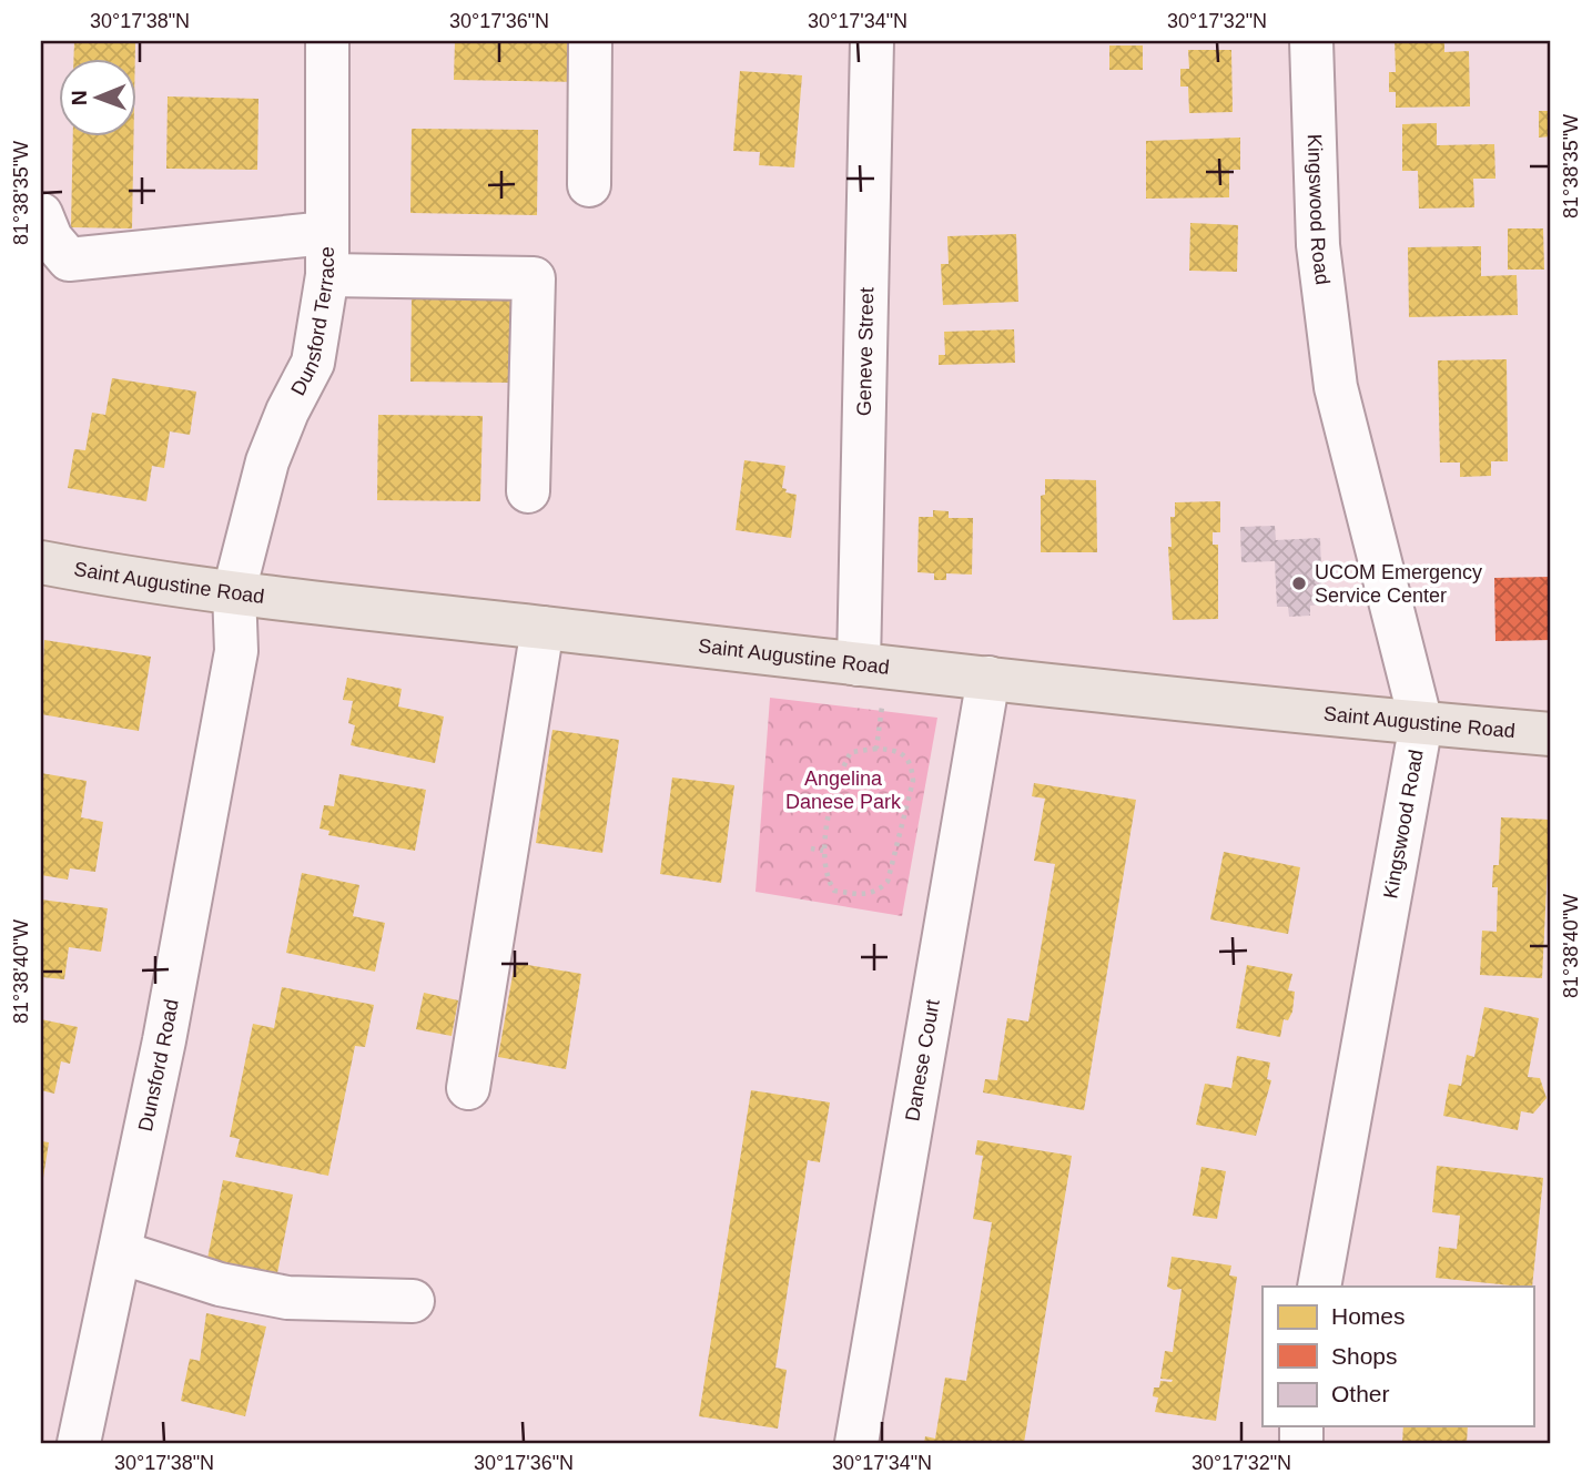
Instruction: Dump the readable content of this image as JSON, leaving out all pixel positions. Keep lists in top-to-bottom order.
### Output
{
  "streets": {
    "main road": ["Saint Augustine Road"],
    "street": [
      "Kingswood Road",
      "Dunsford Terrace",
      "Geneve Street",
      "Danese Court",
      "Dunsford Road"
    ]
  },
  "crossings": [
    ["Kingswood Road", "Saint Augustine Road"],
    ["Dunsford Terrace", "Saint Augustine Road"],
    ["Dunsford Terrace", "Dunsford Road"],
    ["Geneve Street", "Saint Augustine Road"],
    ["Saint Augustine Road", "Danese Court"],
    ["Saint Augustine Road", "Dunsford Road"]
  ],
  "parks": ["Angelina Danese Park"],
  "places": ["UCOM Emergency Service Center"],
  "legend": ["Homes", "Shops", "Other"],
  "north": "left",
  "coordinates": [
    "30°17'38\"N",
    "30°17'36\"N",
    "30°17'34\"N",
    "30°17'32\"N",
    "81°38'35\"W",
    "81°38'40\"W"
  ]
}
